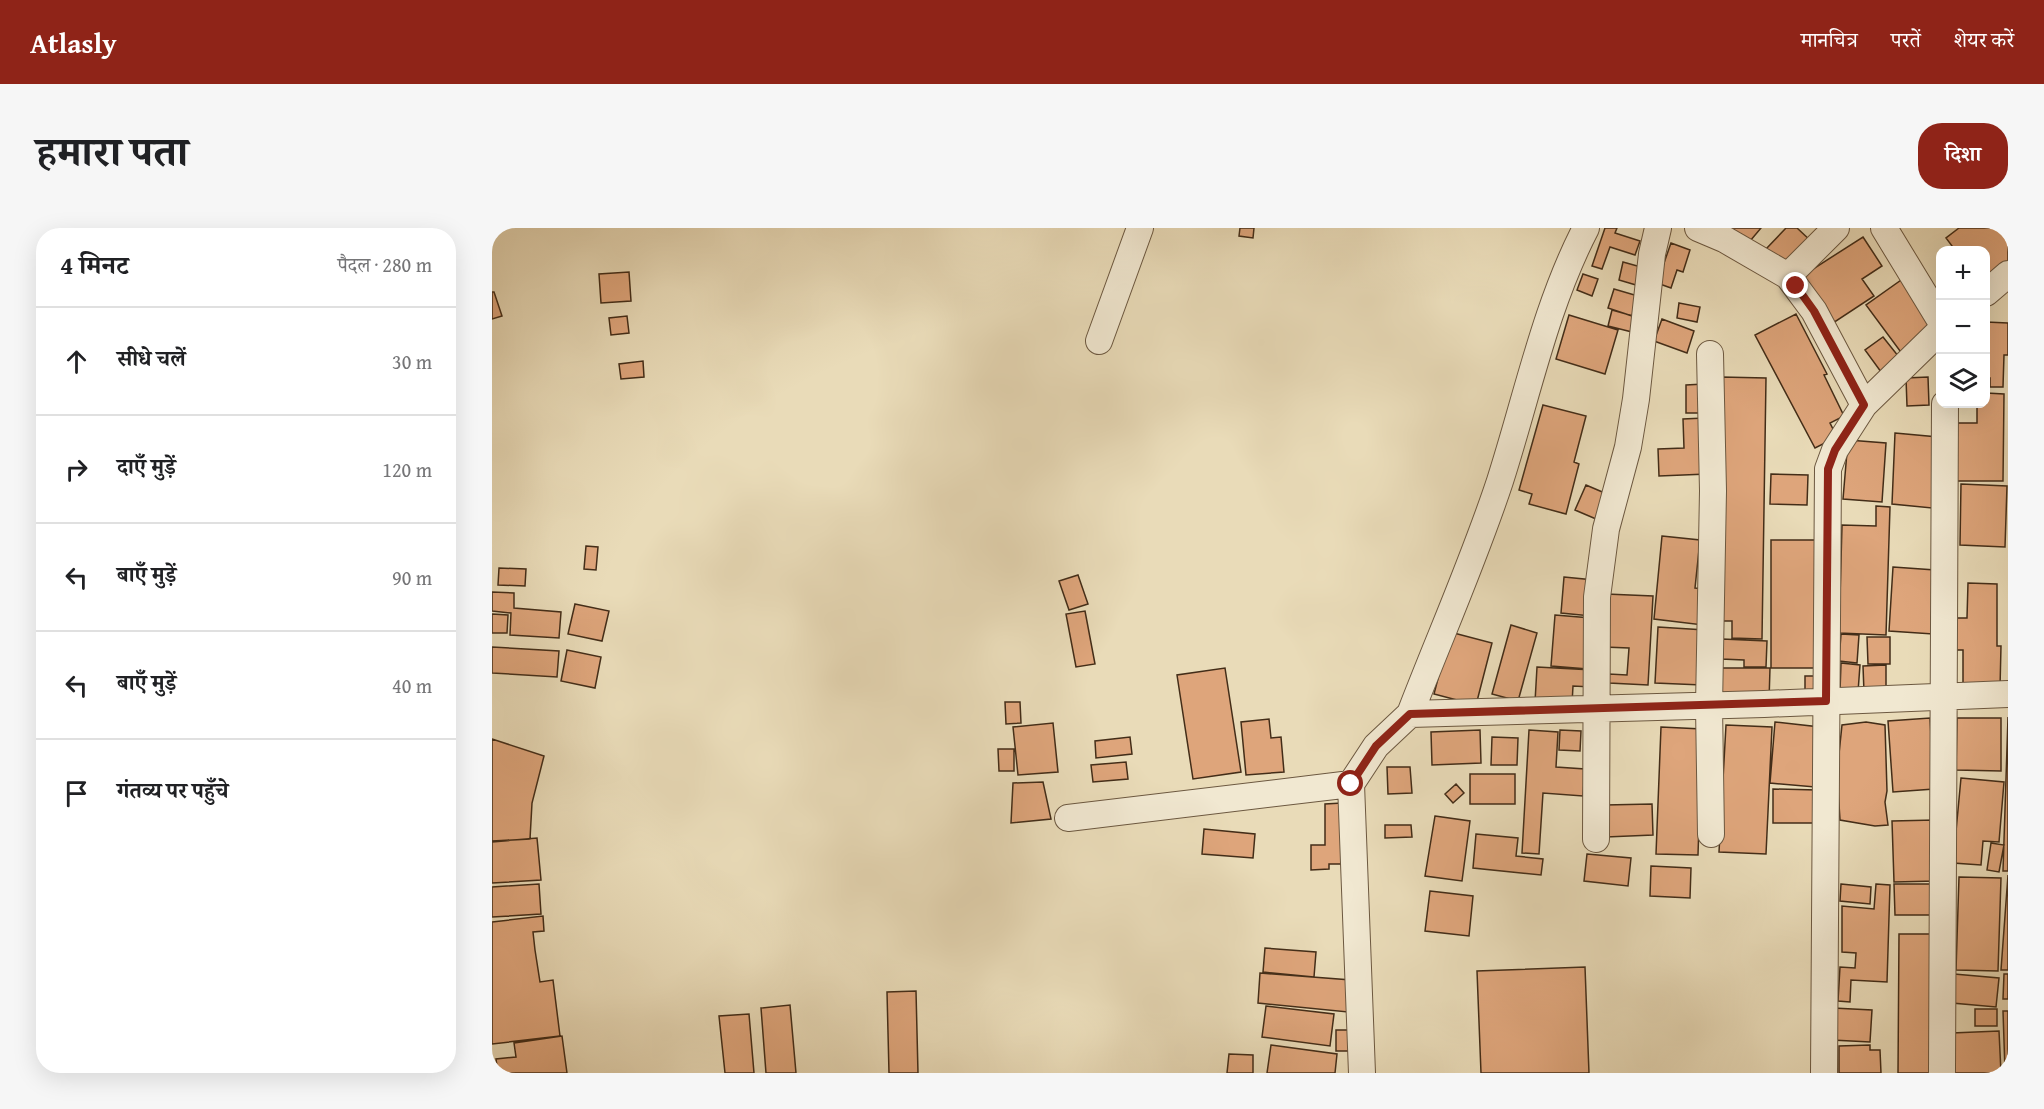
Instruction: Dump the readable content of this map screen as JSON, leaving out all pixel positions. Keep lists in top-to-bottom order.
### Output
{
  "page": {
    "header": "Atlasly",
    "nav": ["मानचित्र", "परतें", "शेयर करें"],
    "title": "हमारा पता",
    "buttons": "दिशा",
    "heading": ["4 मिनट", "पैदल · 280 m"],
    "map_buttons": ["+", "−"],
    "list": [
      ["सीधे चलें", "30 m"],
      ["दाएँ मुड़ें", "120 m"],
      ["बाएँ मुड़ें", "90 m"],
      ["बाएँ मुड़ें", "40 m"],
      "गंतव्य पर पहुँचे"
    ]
  }
}
